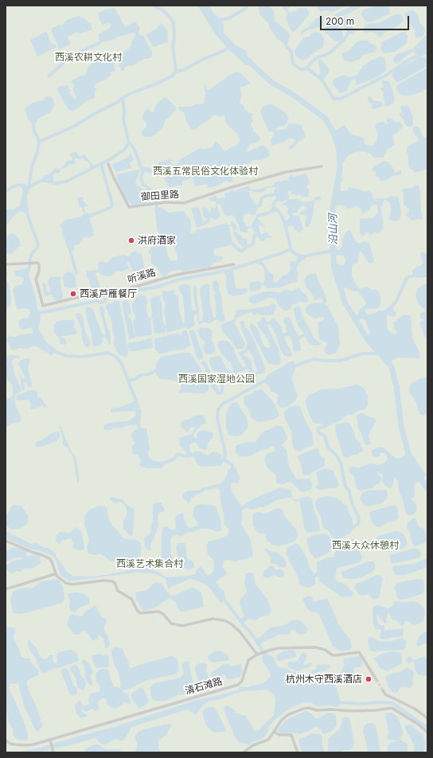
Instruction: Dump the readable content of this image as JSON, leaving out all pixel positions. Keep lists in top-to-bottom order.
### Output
{
  "streets": {
    "street": ["御田里路", "听溪路", "清石滩路"]
  },
  "water": ["沿山河"],
  "parks": [
    "西溪农耕文化村",
    "西溪五常民俗文化体验村",
    "西溪国家湿地公园",
    "西溪大众休憩村",
    "西溪艺术集合村"
  ],
  "places": ["洪府酒家", "西溪芦雁餐厅", "杭州木守西溪酒店"],
  "scale_bar": "200 m"
}
